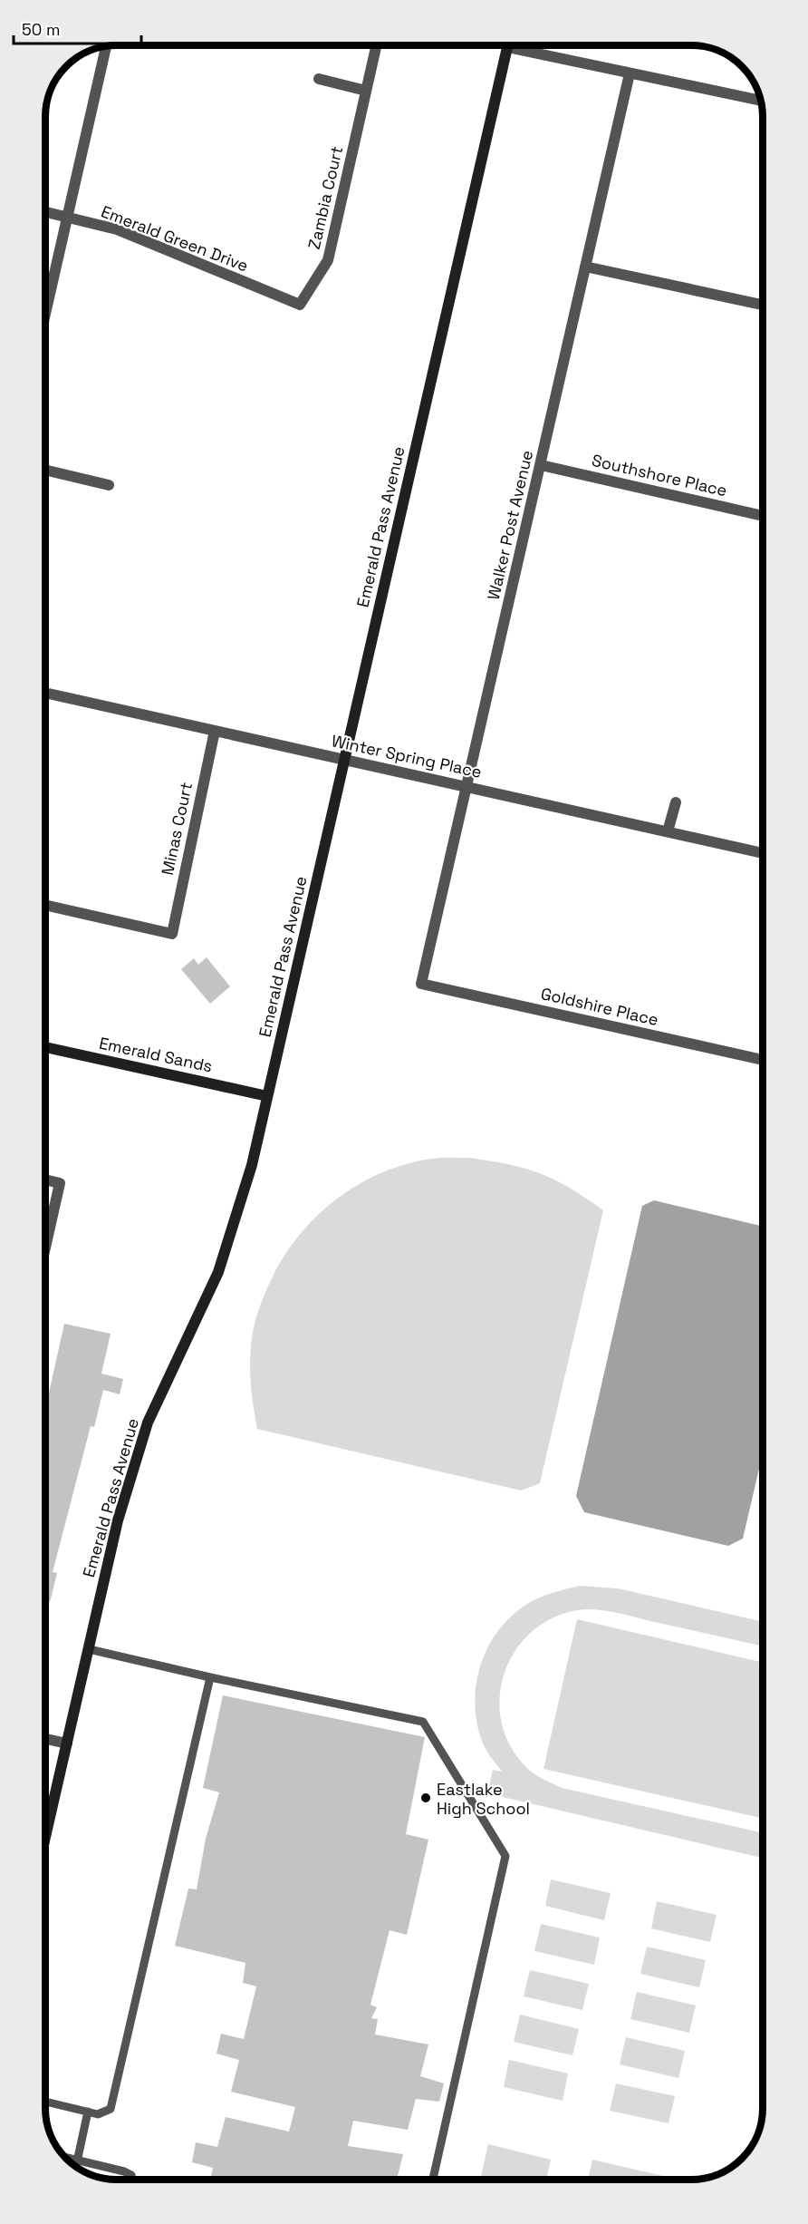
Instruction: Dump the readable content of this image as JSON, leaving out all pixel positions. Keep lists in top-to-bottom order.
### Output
{
  "streets": {
    "street": [
      "Zambia Court",
      "Emerald Green Drive",
      "Southshore Place",
      "Walker Post Avenue",
      "Emerald Pass Avenue",
      "Winter Spring Place",
      "Minas Court",
      "Goldshire Place",
      "Emerald Sands"
    ]
  },
  "crossings": [
    ["Zambia Court", "Emerald Green Drive"],
    ["Southshore Place", "Walker Post Avenue"],
    ["Walker Post Avenue", "Winter Spring Place"],
    ["Walker Post Avenue", "Goldshire Place"],
    ["Emerald Pass Avenue", "Winter Spring Place"],
    ["Emerald Pass Avenue", "Emerald Sands"],
    ["Winter Spring Place", "Minas Court"]
  ],
  "places": ["Eastlake High School"],
  "scale_bar": "50 m"
}
